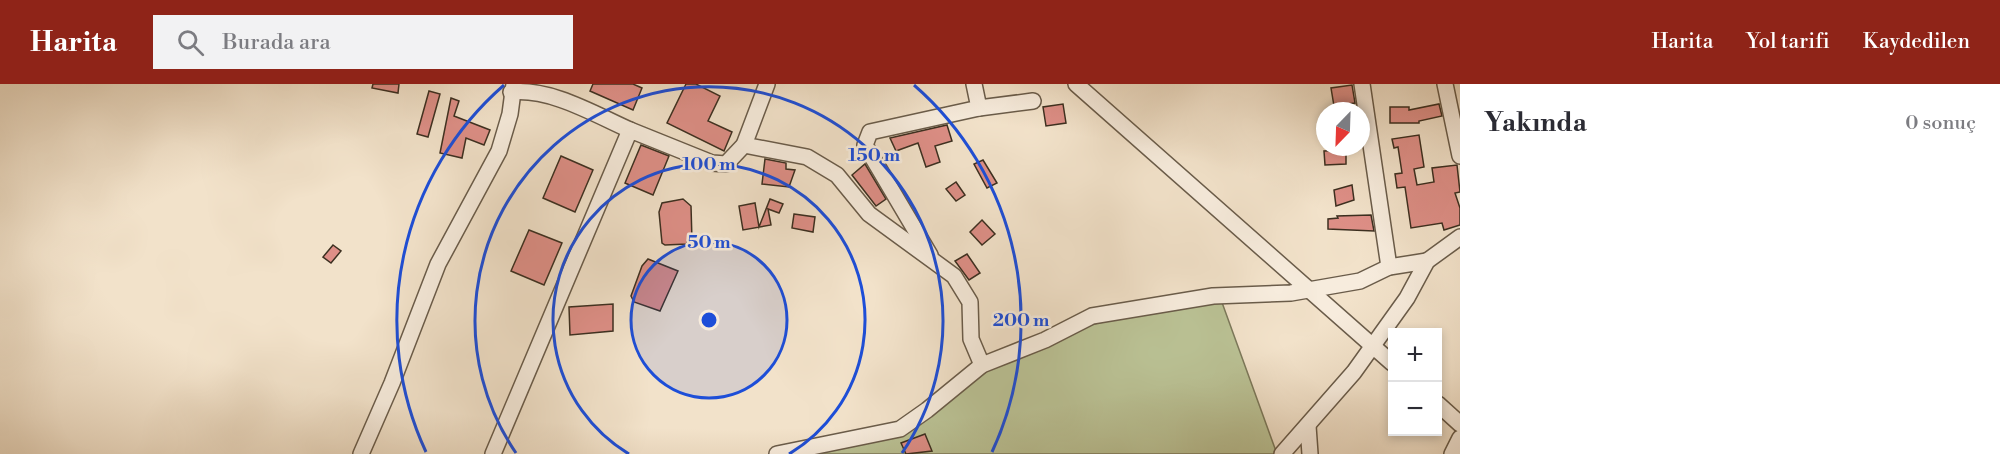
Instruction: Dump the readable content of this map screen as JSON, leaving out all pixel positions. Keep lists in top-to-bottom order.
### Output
{
  "north": "bottom left",
  "page": {
    "header": "Harita",
    "search": "Burada ara",
    "nav": ["Harita", "Yol tarifi", "Kaydedilen"],
    "heading": ["Yakında", "0 sonuç"],
    "map_buttons": ["+", "−"]
  },
  "rings": [
    "150 m",
    "100 m",
    "50 m",
    "200 m"
  ]
}
